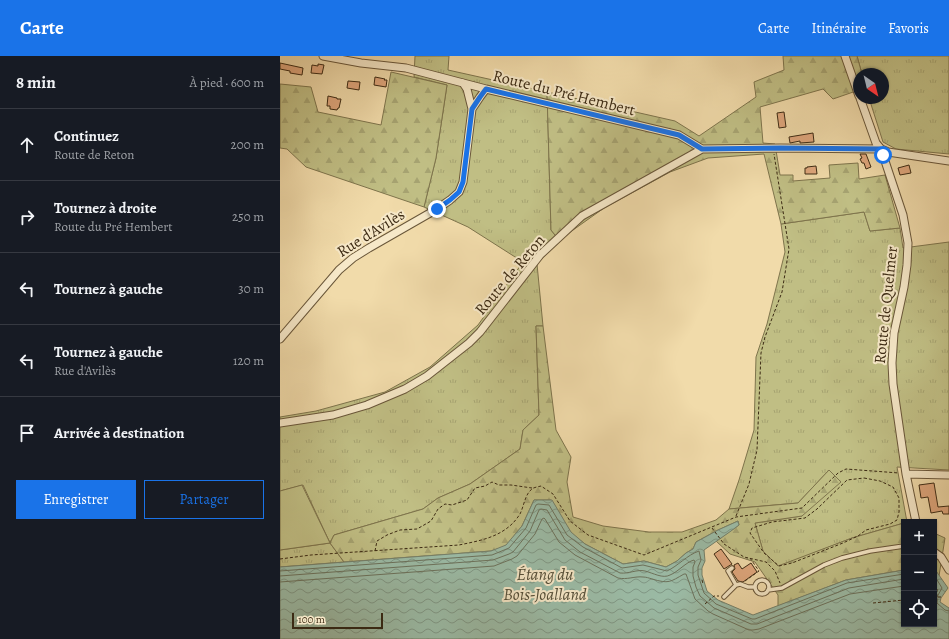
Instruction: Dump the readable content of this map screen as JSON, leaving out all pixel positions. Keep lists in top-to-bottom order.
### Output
{
  "streets": {
    "street": [
      "Route du Pré Hembert",
      "Rue d'Avilès",
      "Route de Reton",
      "Route de Quelmer"
    ]
  },
  "crossings": [
    ["Route du Pré Hembert", "Rue d'Avilès"],
    ["Route du Pré Hembert", "Route de Reton"],
    ["Route de Reton", "Route de Quelmer"]
  ],
  "water": ["Étang du Bois-Joalland"],
  "scale_bar": "100 m",
  "north": "bottom right",
  "page": {
    "header": "Carte",
    "nav": ["Carte", "Itinéraire", "Favoris"],
    "heading": ["8 min", "À pied · 600 m"],
    "list": [
      ["Continuez", "Route de Reton", "200 m"],
      ["Tournez à droite", "Route du Pré Hembert", "250 m"],
      ["Tournez à gauche", "30 m"],
      ["Tournez à gauche", "Rue d'Avilès", "120 m"],
      "Arrivée à destination"
    ],
    "buttons": ["Enregistrer", "Partager"],
    "map_buttons": ["+", "−"],
    "scale": "100 m"
  }
}
